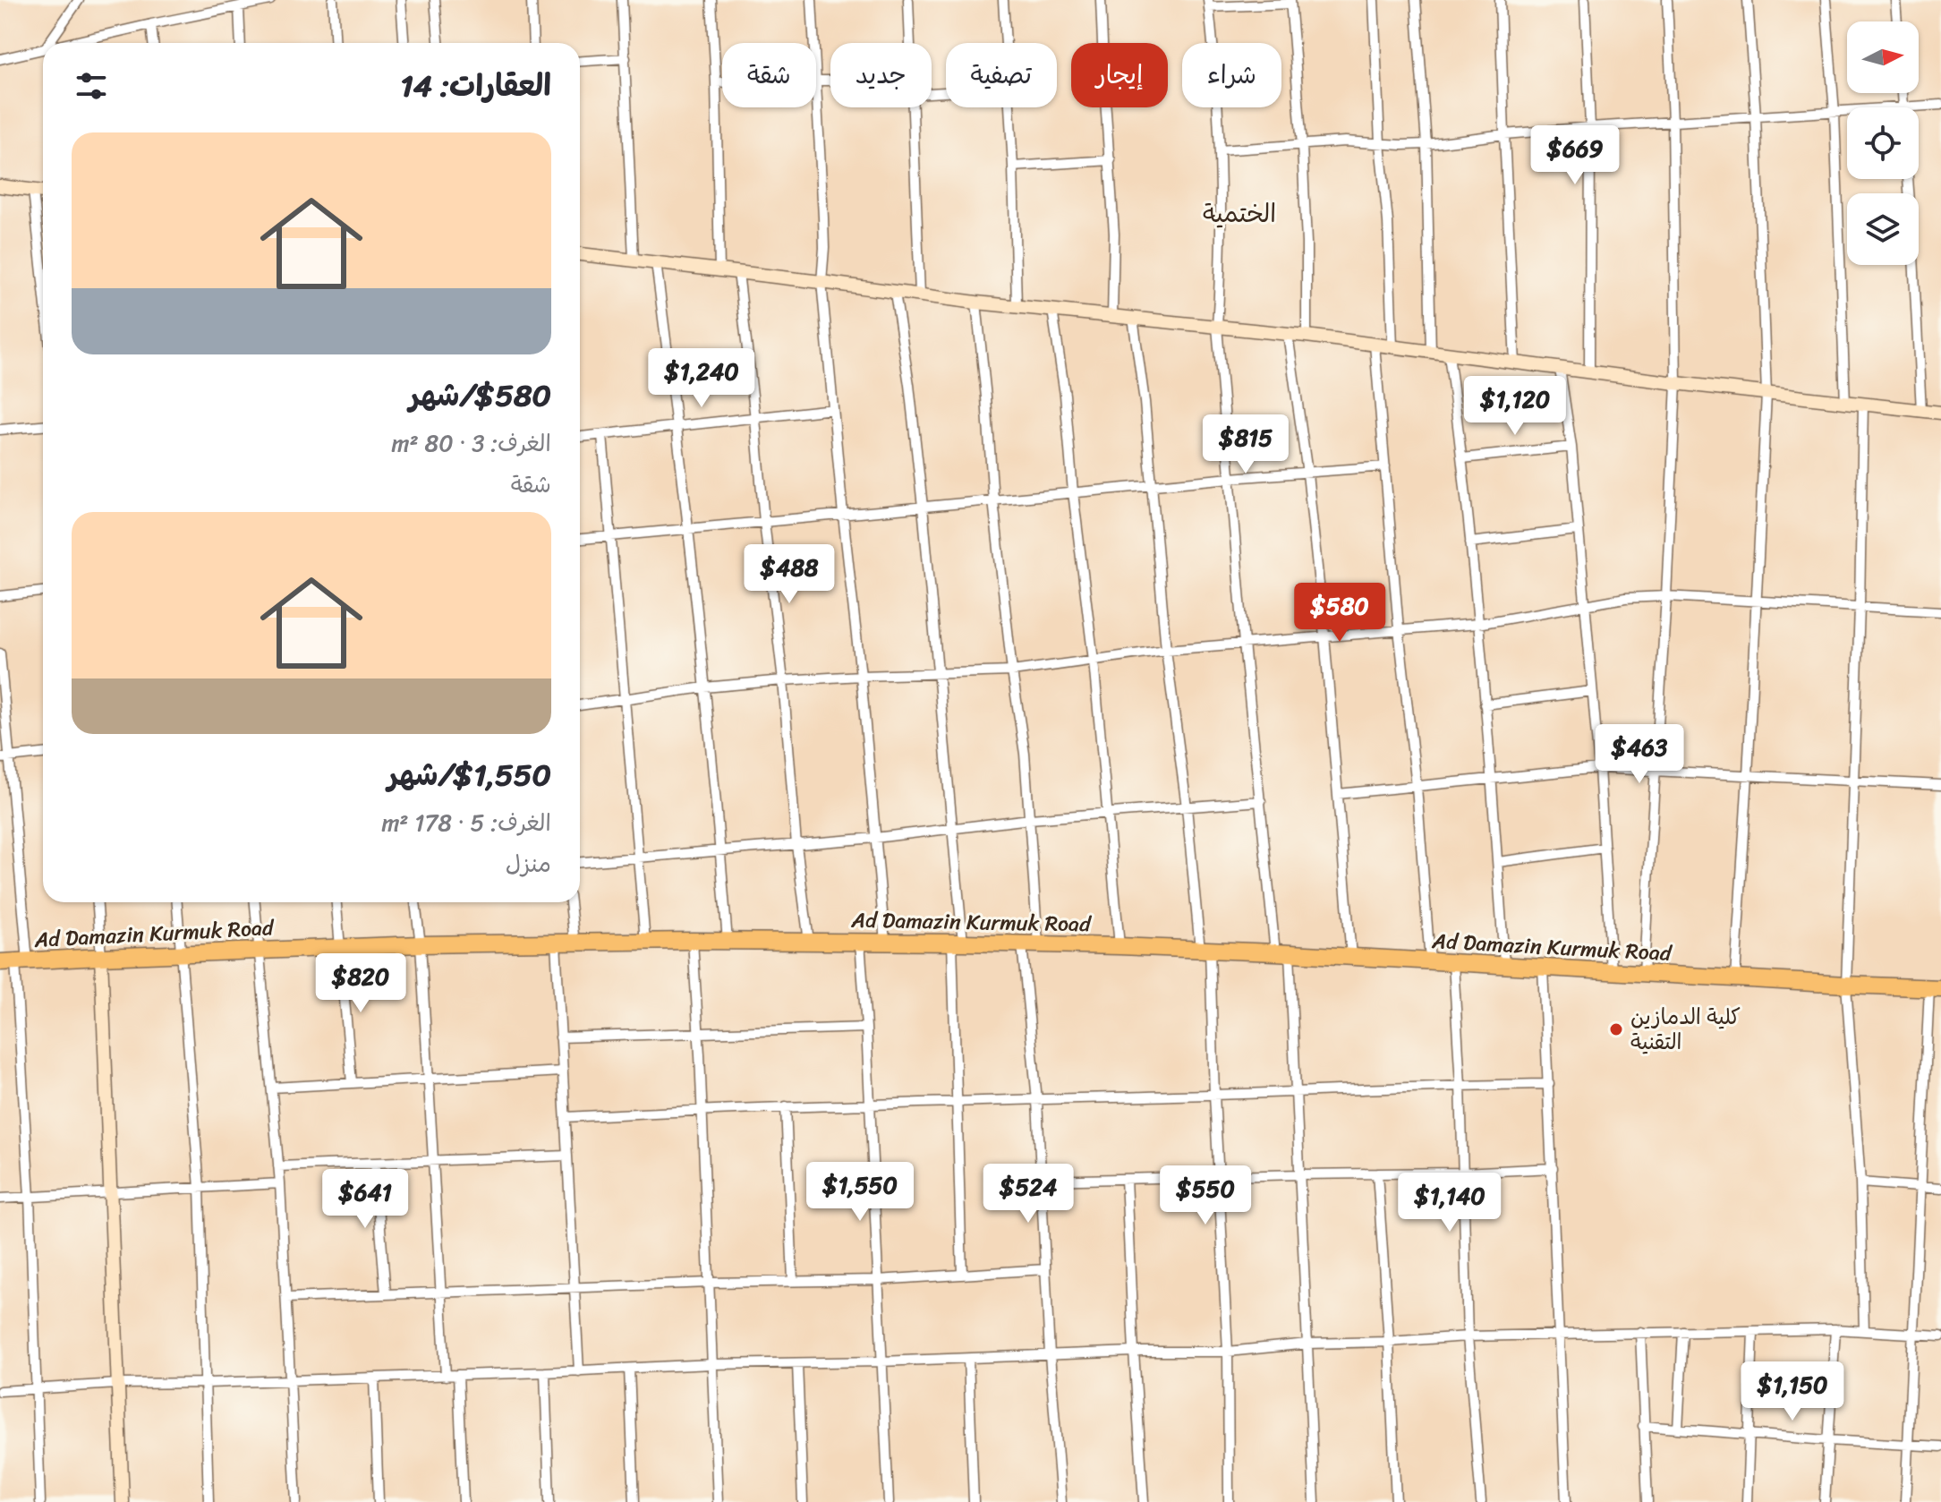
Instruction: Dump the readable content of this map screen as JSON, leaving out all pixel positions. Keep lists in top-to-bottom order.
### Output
{
  "streets": {
    "highway": ["Ad Damazin Kurmuk Road"]
  },
  "districts": ["الختمية"],
  "places": ["كلية الدمازين التقنية"],
  "north": "right",
  "page": {
    "chip": [
      "شراء",
      "إيجار",
      "تصفية",
      "جديد",
      "شقة"
    ],
    "heading": "العقارات: 14",
    "price": [
      "$669",
      "$1,240",
      "$1,120",
      "$815",
      "$488",
      "$580",
      "$463",
      "$820",
      "$1,550",
      "$524",
      "$550",
      "$641",
      "$1,140",
      "$1,150"
    ],
    "list": [
      {
        "name": "$580/شهر",
        "note": "الغرف: 3 · 80 m² · شقة"
      },
      {
        "name": "$1,550/شهر",
        "note": "الغرف: 5 · 178 m² · منزل"
      }
    ]
  }
}
